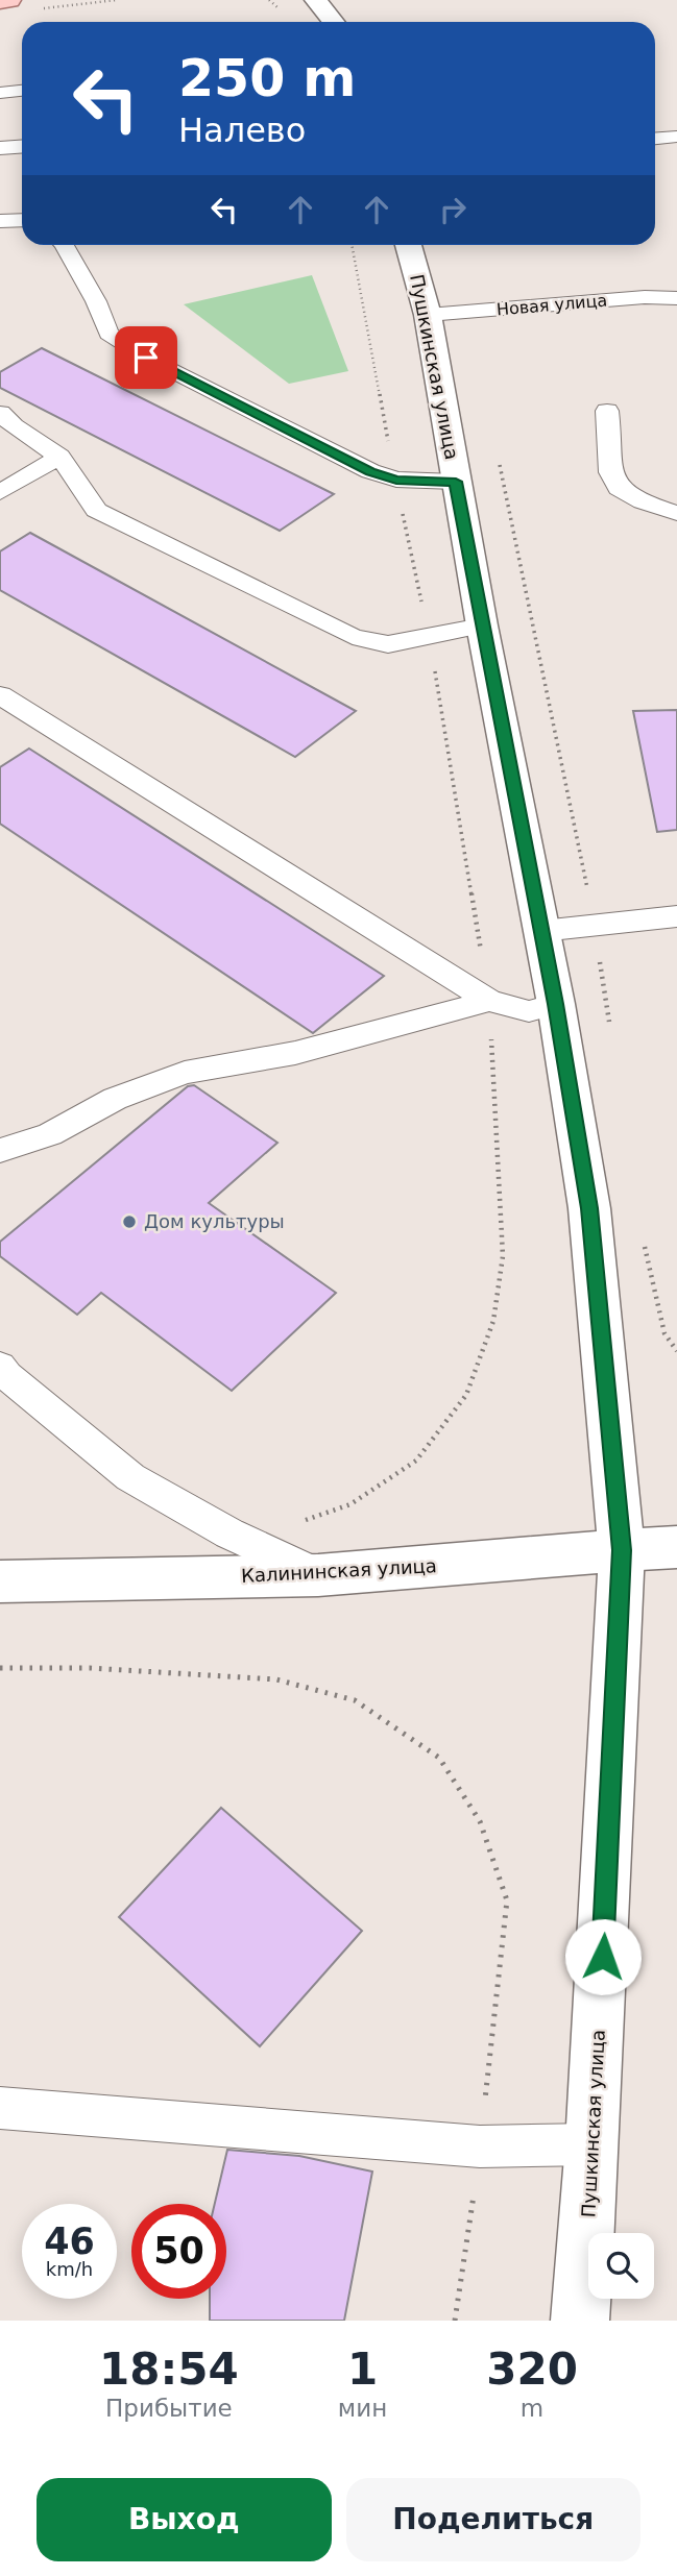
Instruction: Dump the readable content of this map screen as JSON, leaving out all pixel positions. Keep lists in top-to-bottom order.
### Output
{
  "streets": {
    "main road": ["Пушкинская улица", "Калининская улица"],
    "lane": ["Новая улица"]
  },
  "crossings": [
    ["Новая улица", "Пушкинская улица"],
    ["Пушкинская улица", "Калининская улица"]
  ],
  "places": ["Дом культуры"],
  "page": {
    "turn": ["250 m", "Налево"],
    "speed": "46 km/h",
    "limit": "50",
    "eta": [
      "18:54",
      "Прибытие",
      "1",
      "мин",
      "320",
      "m"
    ],
    "buttons": ["Выход", "Поделиться"]
  }
}
